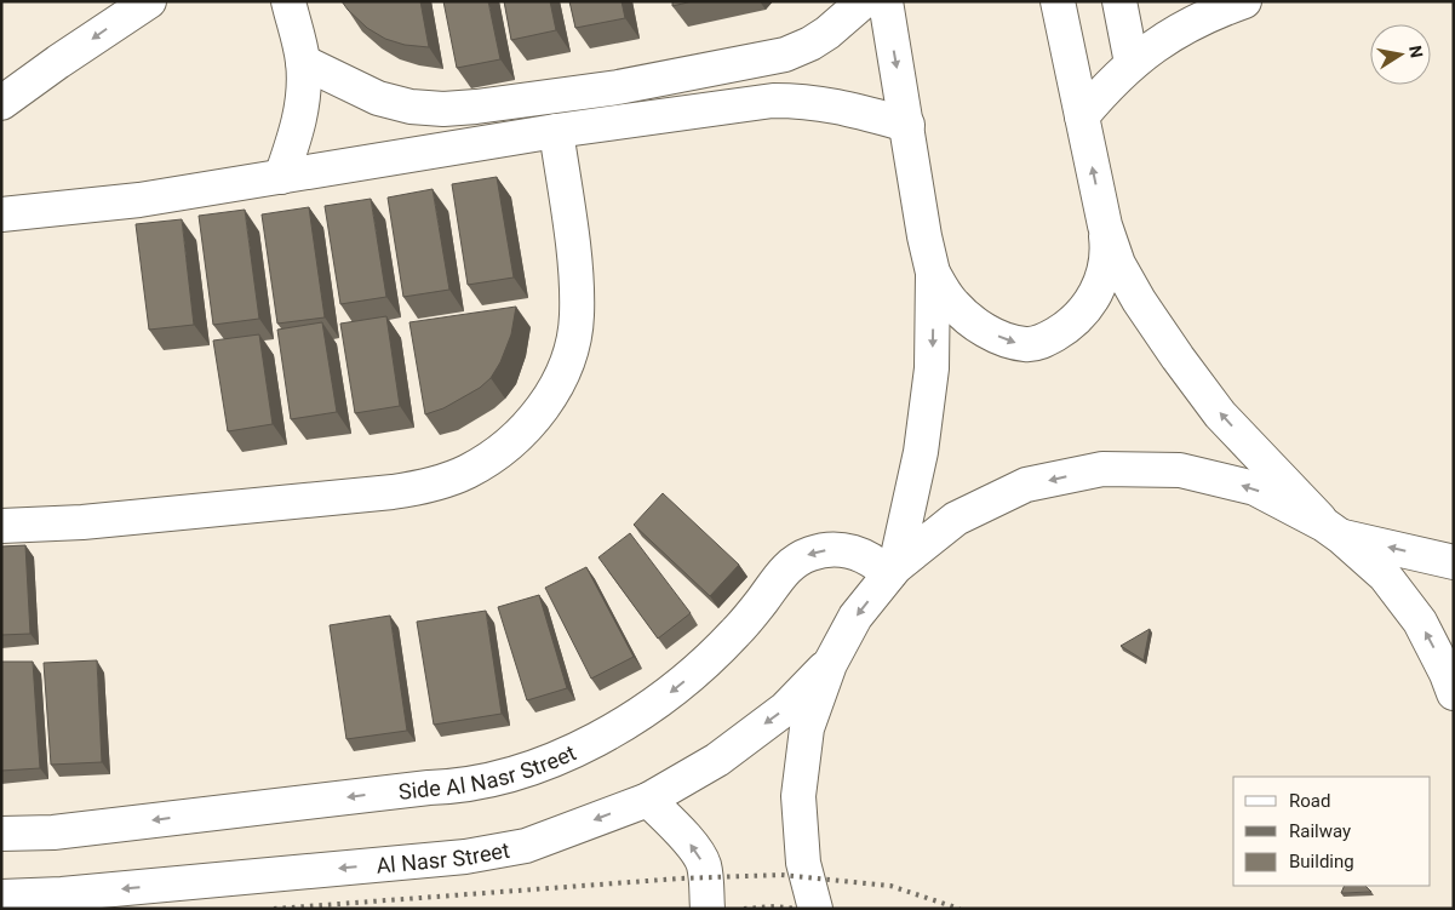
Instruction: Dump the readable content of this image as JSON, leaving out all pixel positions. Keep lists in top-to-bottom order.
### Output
{
  "streets": {
    "street": ["Side Al Nasr Street", "Al Nasr Street"]
  },
  "one_way": ["Side Al Nasr Street", "Al Nasr Street"],
  "legend": ["Road", "Railway", "Building"],
  "north": "right"
}
